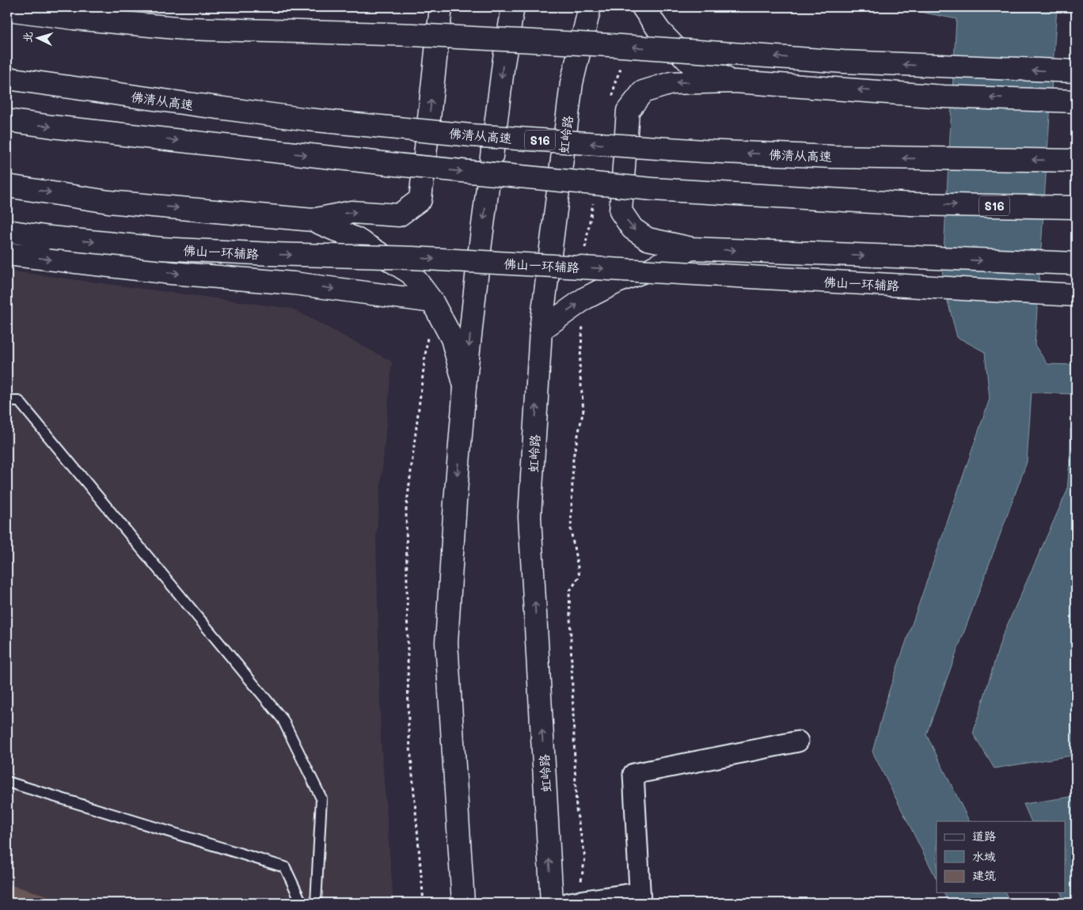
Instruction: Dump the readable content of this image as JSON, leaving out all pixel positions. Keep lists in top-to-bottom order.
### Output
{
  "streets": {
    "main road": [
      "佛清从高速",
      "虹岭路",
      "S16",
      "佛山一环辅路"
    ]
  },
  "legend": ["道路", "水域", "建筑"],
  "north": "left"
}
